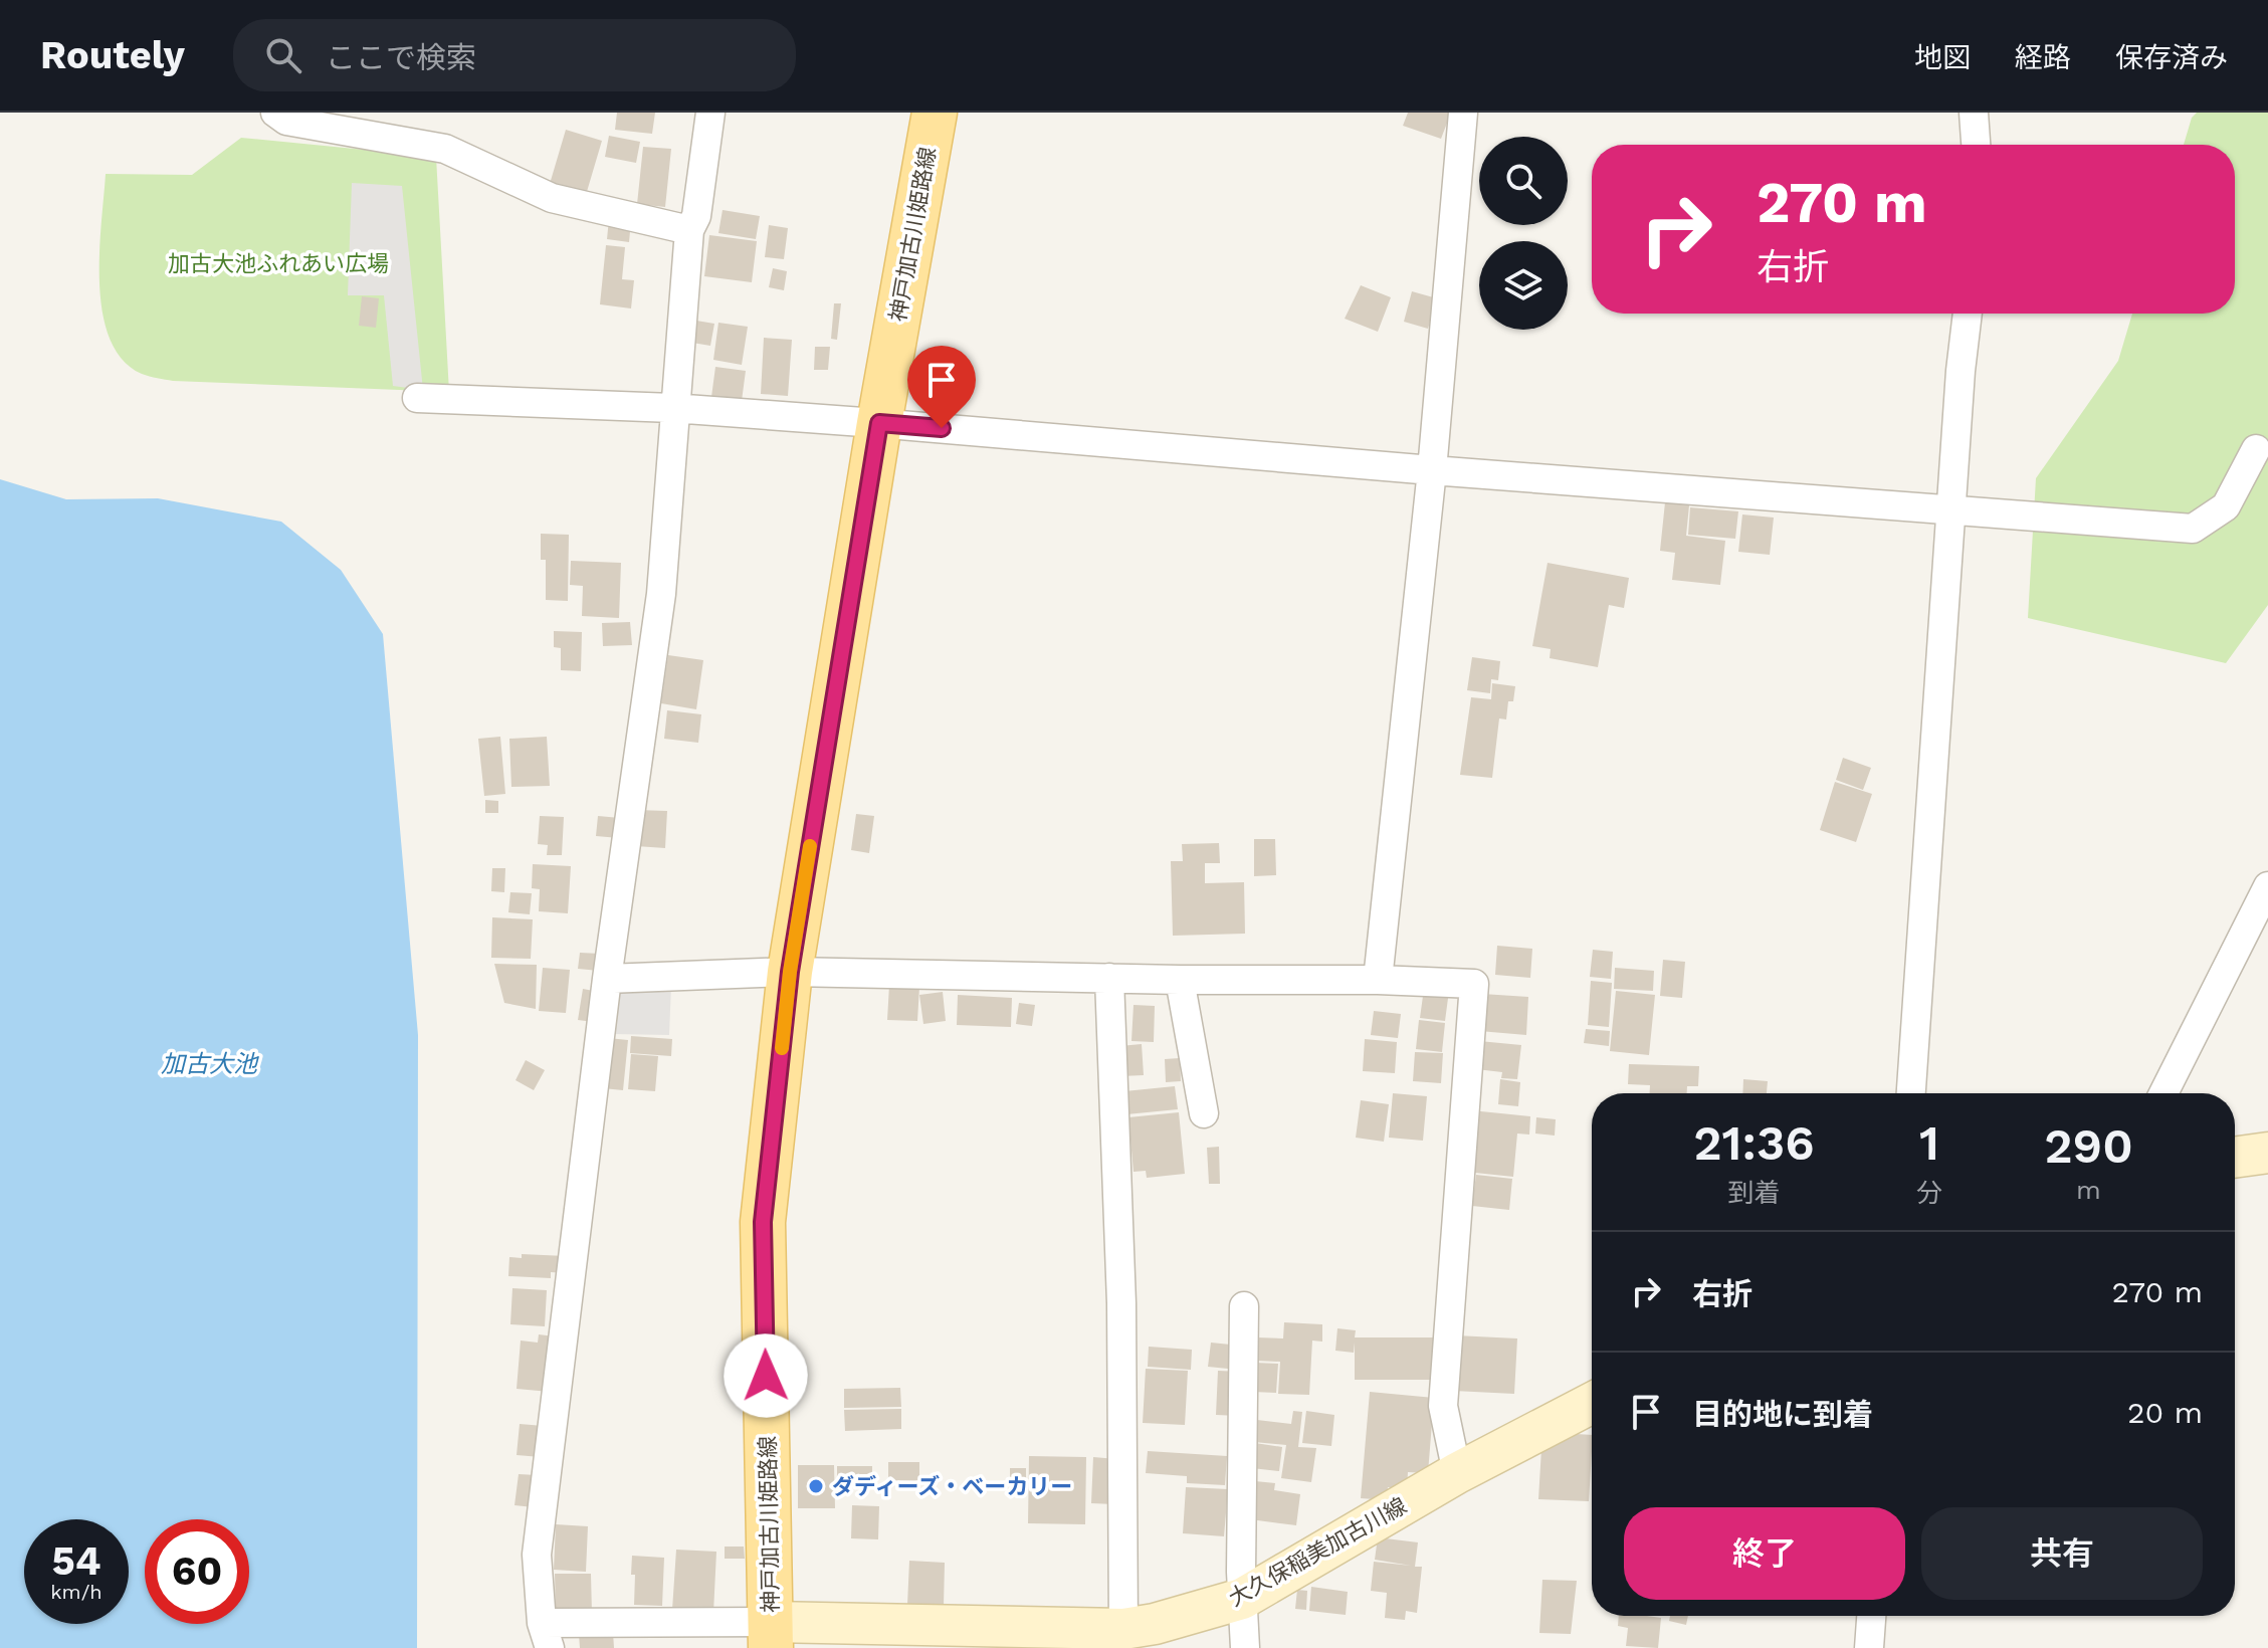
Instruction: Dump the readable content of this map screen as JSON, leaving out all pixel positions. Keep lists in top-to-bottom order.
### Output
{
  "streets": {
    "main road": ["神戸加古川姫路線", "大久保稲美加古川線"]
  },
  "crossings": [
    ["神戸加古川姫路線", "大久保稲美加古川線"]
  ],
  "water": ["加古大池"],
  "parks": ["加古大池ふれあい広場"],
  "places": ["ダディーズ・ベーカリー"],
  "page": {
    "header": "Routely",
    "search": "ここで検索",
    "nav": ["地図", "経路", "保存済み"],
    "turn": ["270 m", "右折"],
    "eta": [
      "21:36",
      "到着",
      "1",
      "分",
      "290",
      "m"
    ],
    "list": [
      {
        "name": "右折",
        "value": "270 m"
      },
      {
        "name": "目的地に到着",
        "value": "20 m"
      }
    ],
    "buttons": ["終了", "共有"],
    "speed": "54 km/h",
    "limit": "60"
  }
}
